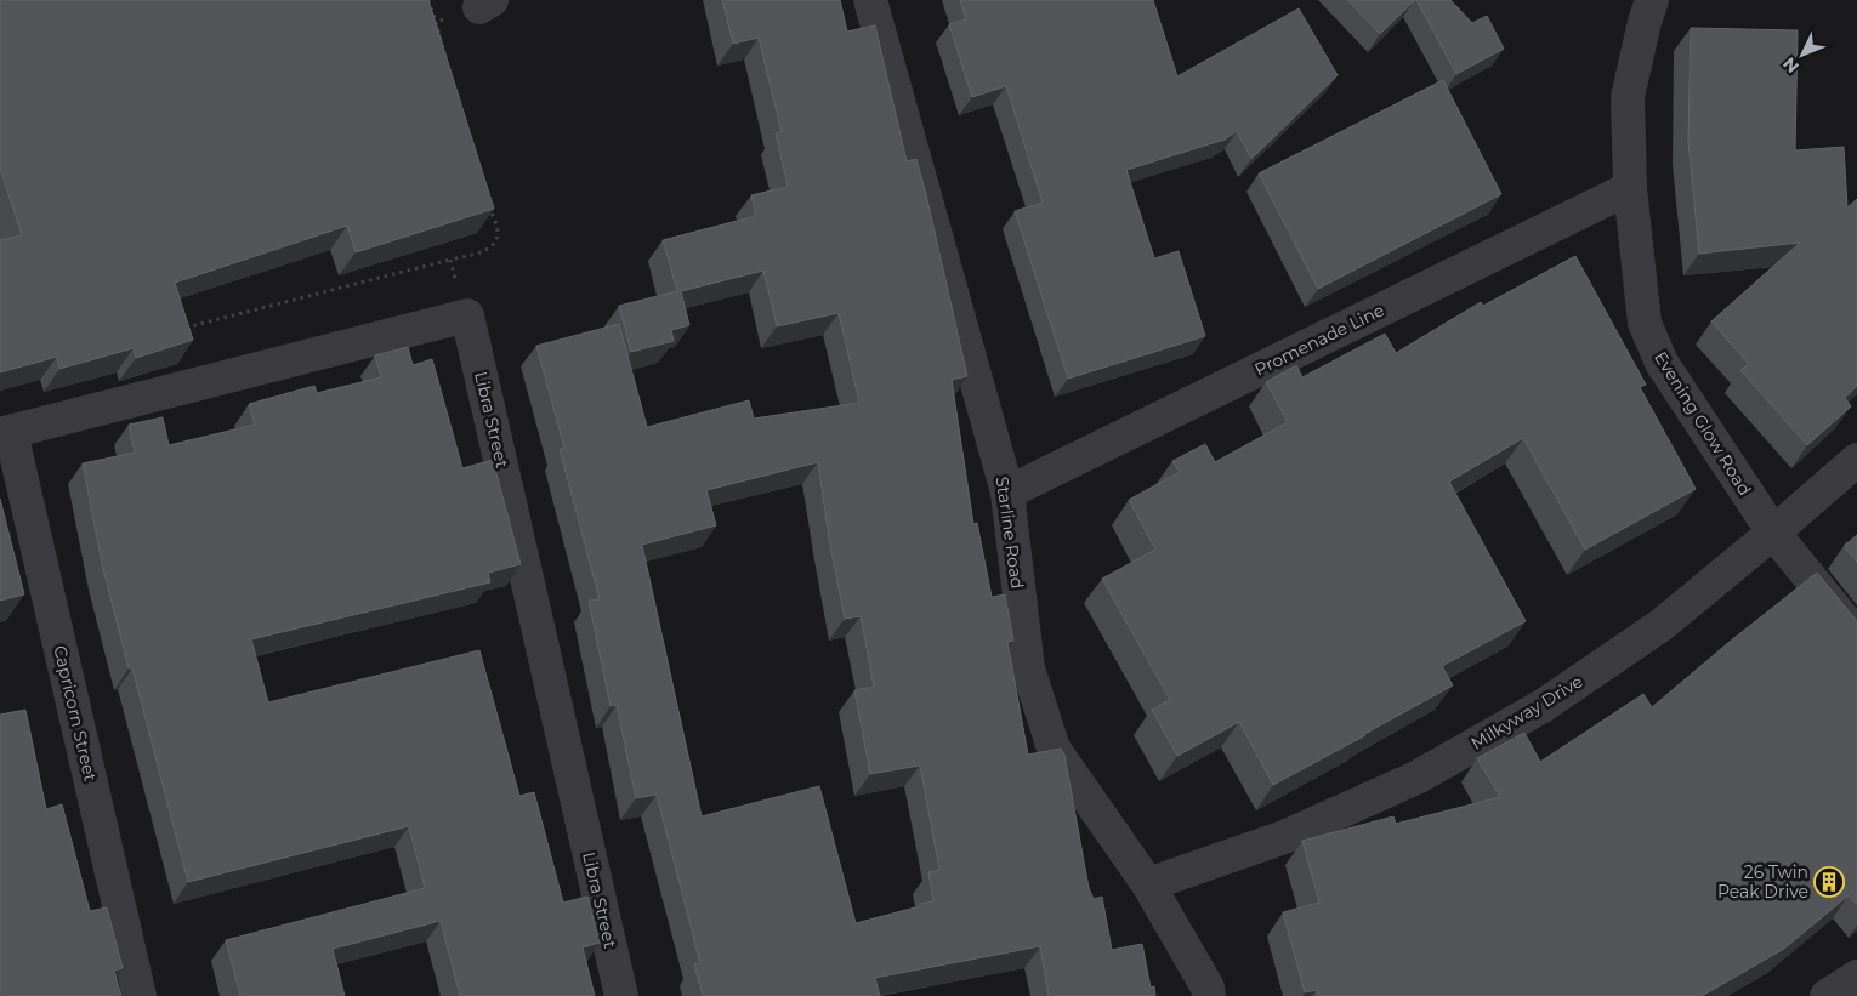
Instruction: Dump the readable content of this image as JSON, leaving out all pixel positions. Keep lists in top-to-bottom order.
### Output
{
  "streets": {
    "street": [
      "Promenade Line",
      "Libra Street",
      "Evening Glow Road",
      "Starline Road",
      "Milkyway Drive",
      "Capricorn Street"
    ]
  },
  "crossings": [
    ["Promenade Line", "Evening Glow Road"],
    ["Promenade Line", "Starline Road"],
    ["Evening Glow Road", "Milkyway Drive"],
    ["Starline Road", "Milkyway Drive"]
  ],
  "places": {
    "building": ["26 Twin Peak Drive"]
  },
  "north": "bottom left"
}
